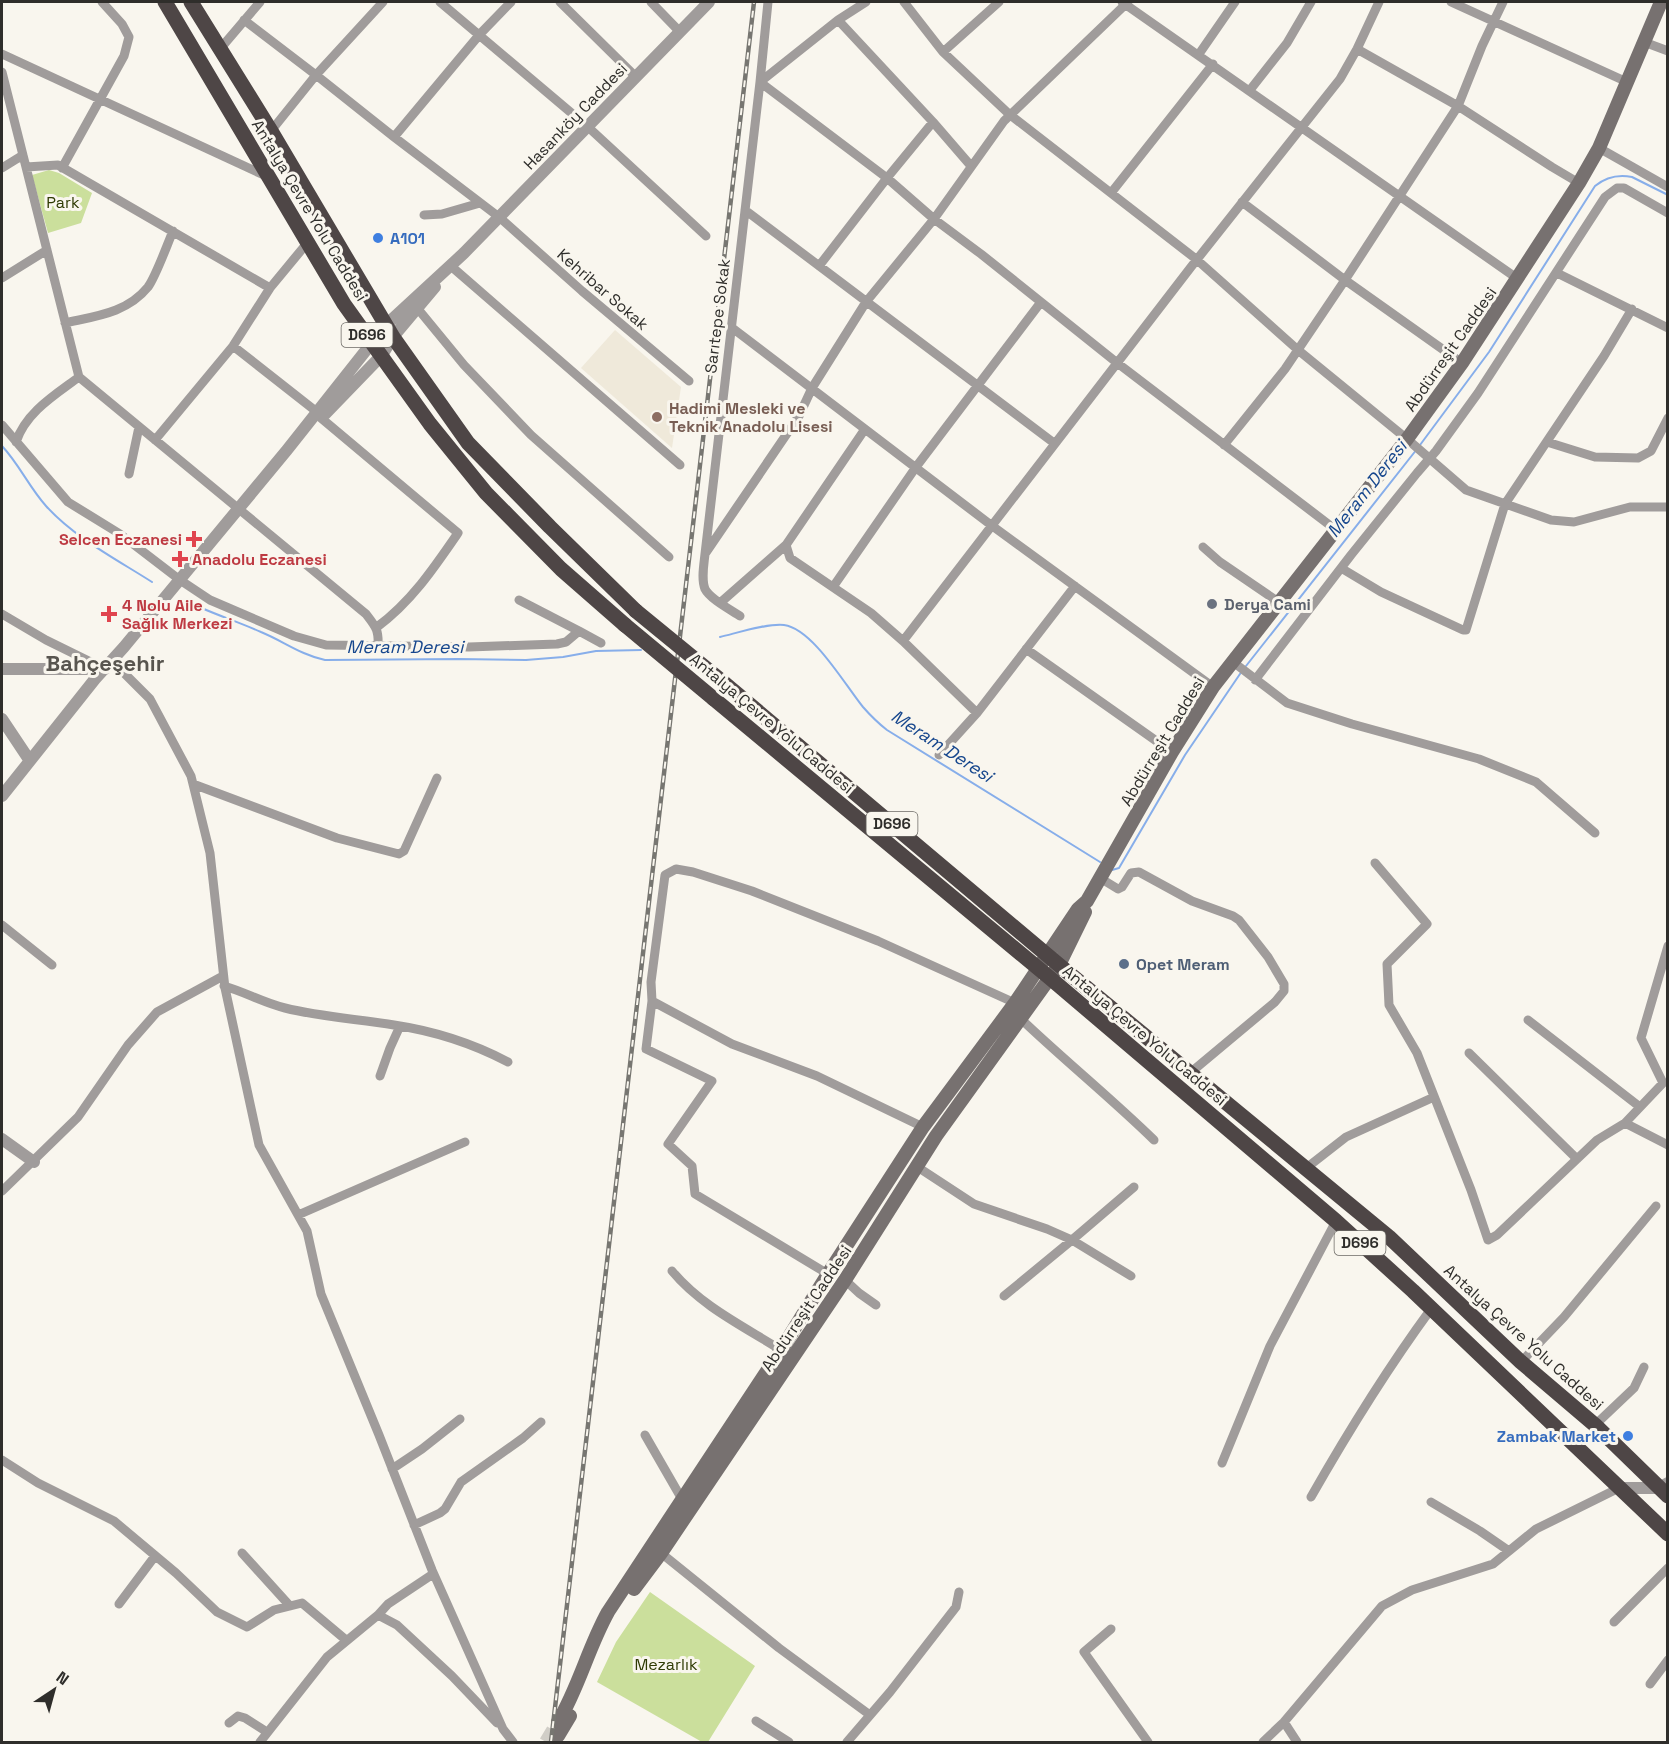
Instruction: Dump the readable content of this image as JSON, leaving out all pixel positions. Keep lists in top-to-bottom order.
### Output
{
  "streets": {
    "highway": ["Antalya Çevre Yolu Caddesi", "D696"],
    "main road": ["Abdürreşit Caddesi"],
    "street": ["Hasanköy Caddesi", "Kehribar Sokak", "Sarıtepe Sokak"]
  },
  "crossings": [
    ["Hasanköy Caddesi", "Kehribar Sokak"],
    ["Antalya Çevre Yolu Caddesi", "Abdürreşit Caddesi"]
  ],
  "districts": ["Bahçeşehir"],
  "water": ["Meram Deresi"],
  "parks": ["Park", "Mezarlık"],
  "places": {
    "other": [
      "A101",
      "Hadimi Mesleki ve Teknik Anadolu Lisesi",
      "Derya Cami",
      "Opet Meram",
      "Zambak Market"
    ],
    "health": ["Selcen Eczanesi", "Anadolu Eczanesi", "4 Nolu Aile Sağlık Merkezi"]
  },
  "north": "top right"
}
